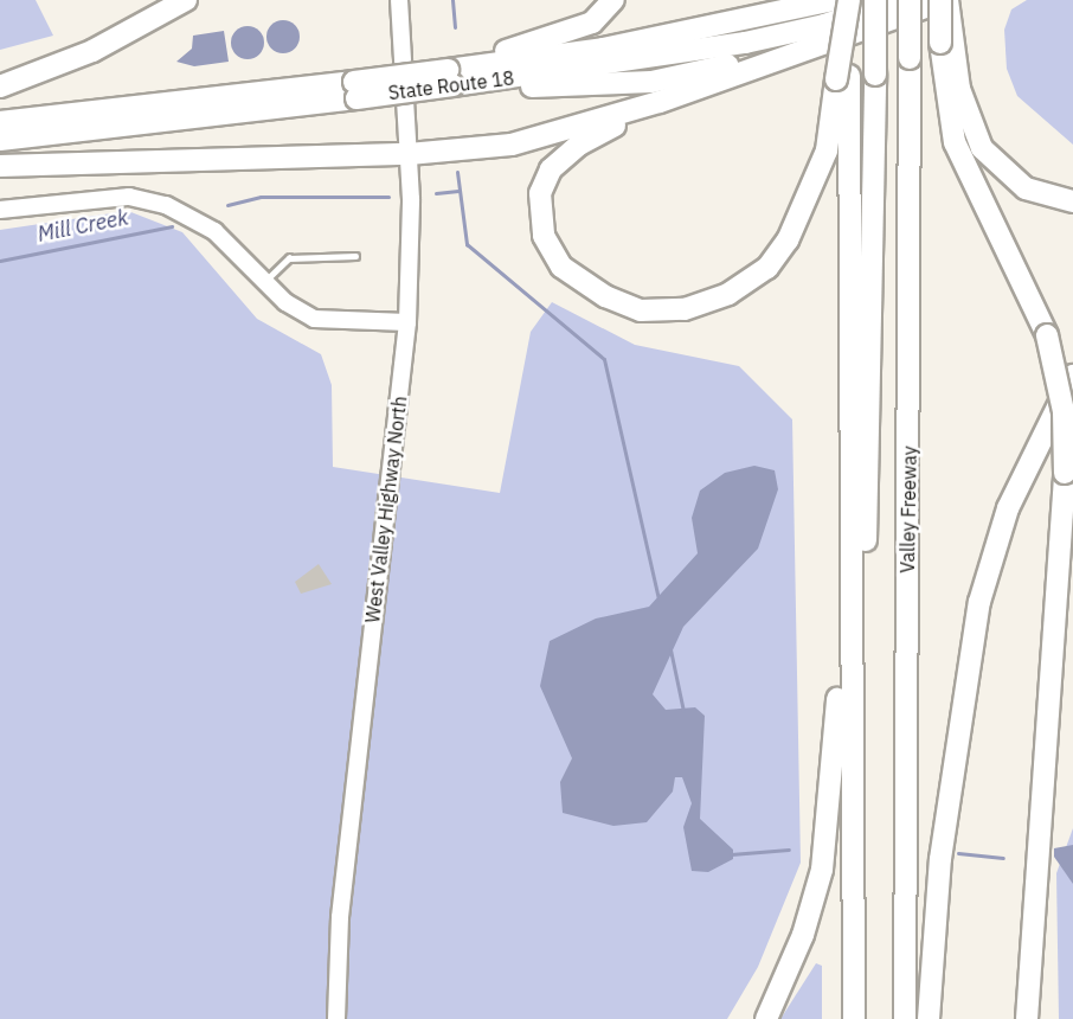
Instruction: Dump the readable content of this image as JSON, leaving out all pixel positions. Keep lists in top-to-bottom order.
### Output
{
  "streets": {
    "highway": ["State Route 18", "Valley Freeway"],
    "main road": ["West Valley Highway North"]
  },
  "water": ["Mill Creek"]
}
